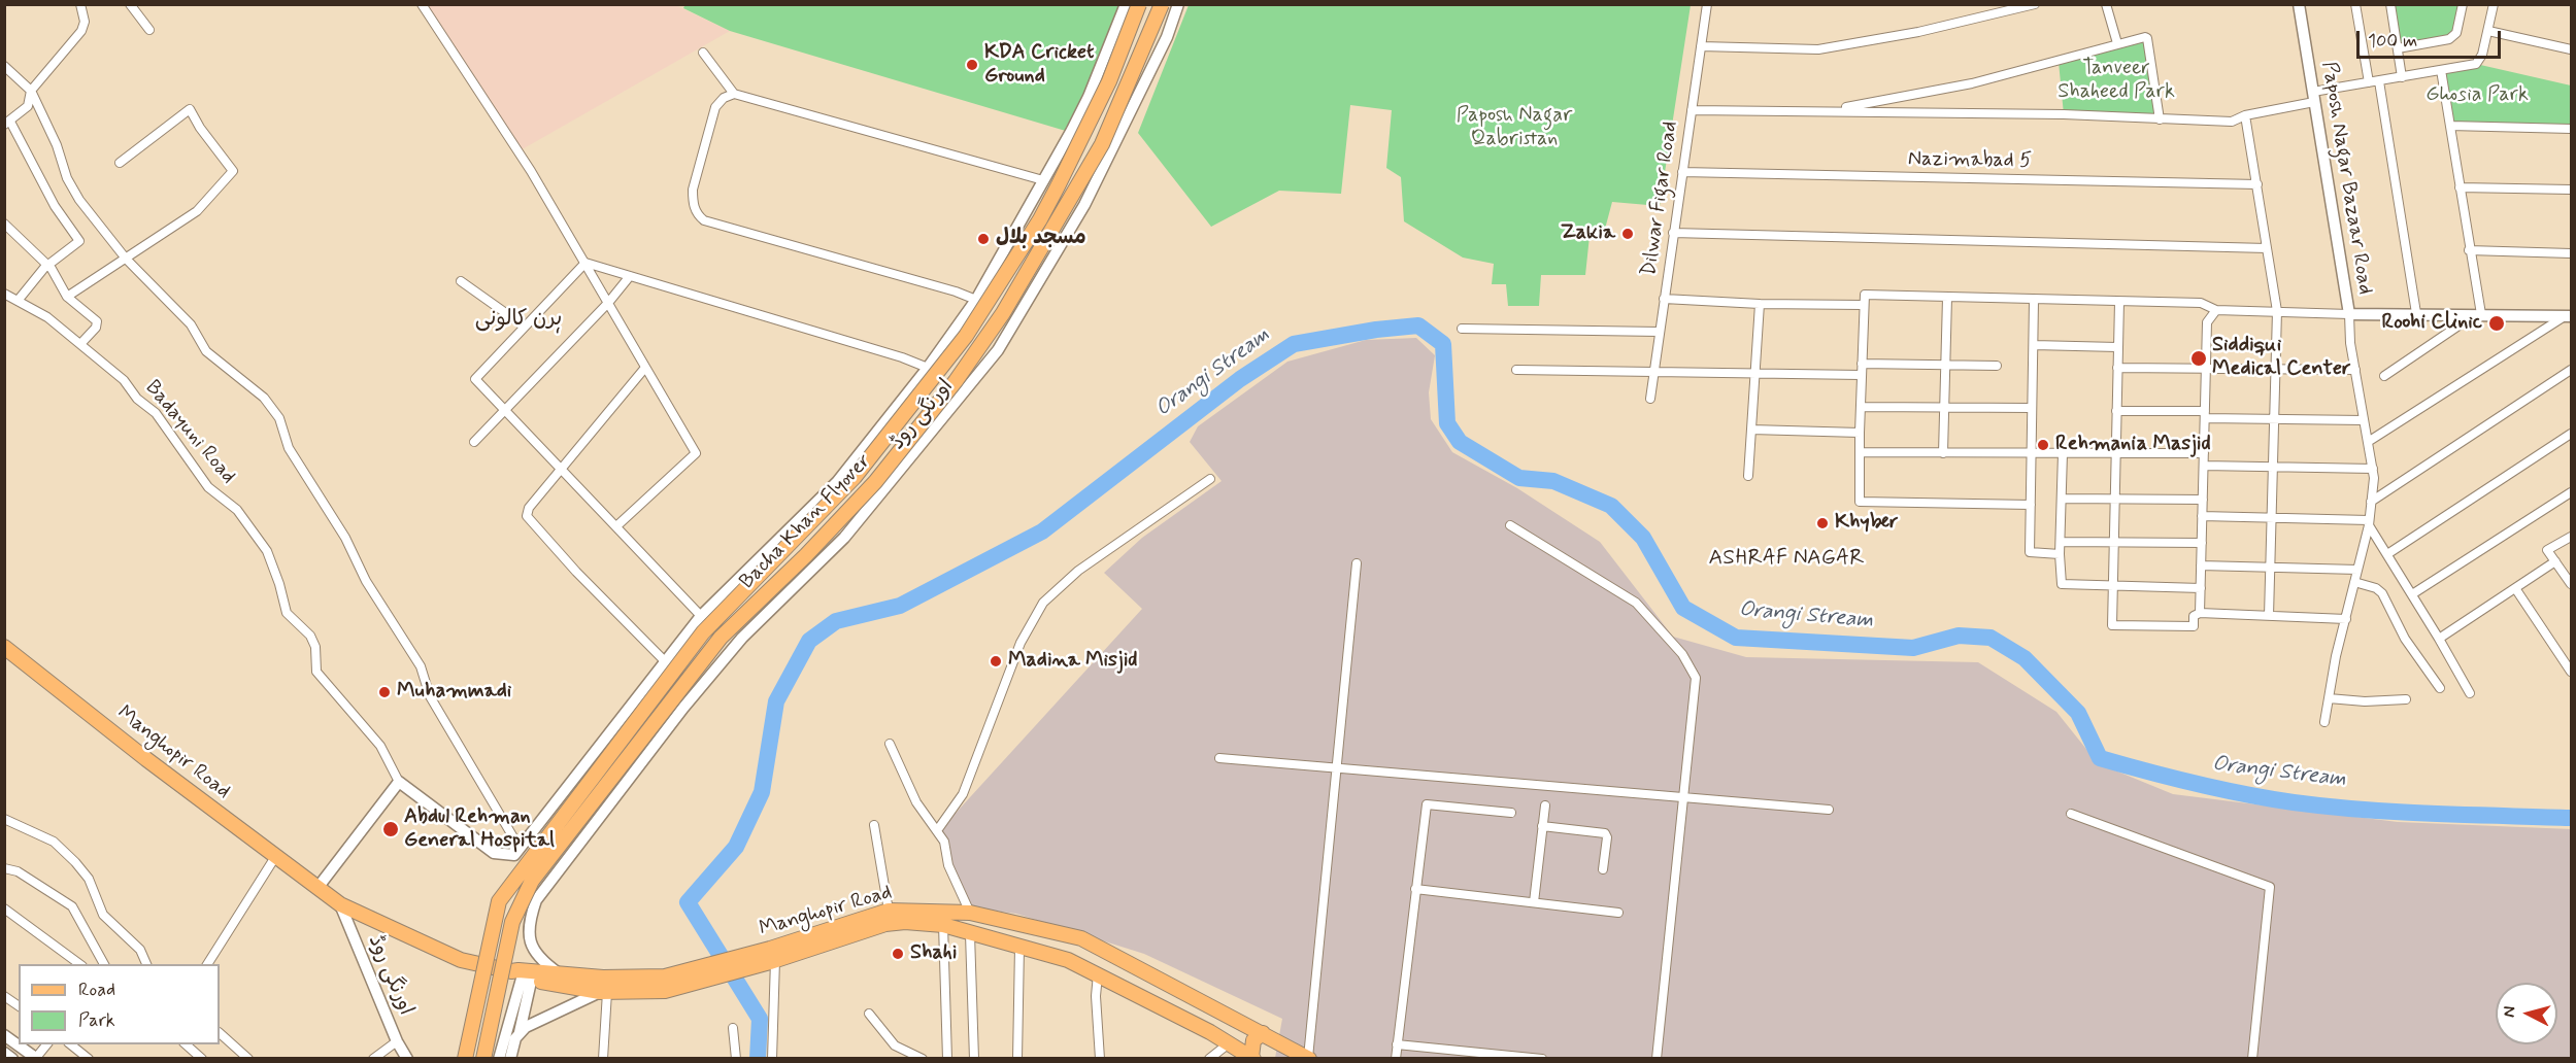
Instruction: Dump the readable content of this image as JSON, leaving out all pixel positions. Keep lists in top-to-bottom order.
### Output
{
  "streets": {
    "main road": ["Bacha Khan Flyover", "Manghopir Road"],
    "street": [
      "Nazimabad 5",
      "Paposh Nagar Bazaar Road",
      "Dilwar Figar Road",
      "اورنگی روڈ",
      "Badayuni Road"
    ]
  },
  "crossings": [
    ["Nazimabad 5", "Dilwar Figar Road"],
    ["اورنگی روڈ", "Manghopir Road"]
  ],
  "districts": ["ہرن کالونی", "ASHRAF NAGAR"],
  "water": ["Orangi Stream"],
  "parks": ["Tanveer Shaheed Park", "Ghosia Park", "Paposh Nagar Qabristan"],
  "places": [
    "KDA Cricket Ground",
    "Zakia",
    "مسجد بلال",
    "Roohi Clinic",
    "Siddiqui Medical Center",
    "Rehmania Masjid",
    "Khyber",
    "Madina Misjid",
    "Muhammadi",
    "Abdul Rehman General Hospital",
    "Shahi"
  ],
  "legend": ["Road", "Park"],
  "scale_bar": "100 m",
  "north": "left"
}
